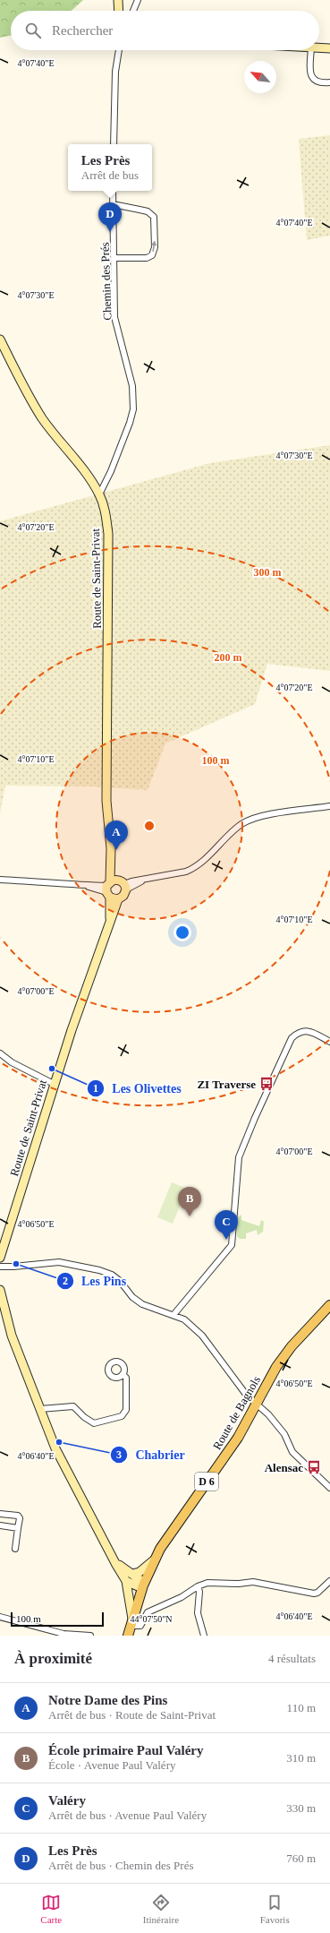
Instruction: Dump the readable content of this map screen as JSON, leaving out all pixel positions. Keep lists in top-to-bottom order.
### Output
{
  "streets": {
    "main road": ["Route de Bagnols", "D 6"],
    "street": ["Chemin des Prés", "Route de Saint-Privat"]
  },
  "crossings": [
    ["Chemin des Prés", "Route de Saint-Privat"]
  ],
  "places": {
    "other": ["Les Olivettes", "Les Pins", "Chabrier"],
    "bus stop": ["ZI Traverse", "Alensac"]
  },
  "scale_bar": "100 m",
  "north": "top left",
  "page": {
    "search": "Rechercher",
    "popup": ["Les Près", "Arrêt de bus"],
    "pins": [
      "D",
      "A",
      "B",
      "C"
    ],
    "scale": "100 m",
    "heading": ["À proximité", "4 résultats"],
    "list": [
      {
        "mark": "A",
        "name": "Notre Dame des Pins",
        "note": "Arrêt de bus · Route de Saint-Privat",
        "value": "110 m"
      },
      {
        "mark": "B",
        "name": "École primaire Paul Valéry",
        "note": "École · Avenue Paul Valéry",
        "value": "310 m"
      },
      {
        "mark": "C",
        "name": "Valéry",
        "note": "Arrêt de bus · Avenue Paul Valéry",
        "value": "330 m"
      },
      {
        "mark": "D",
        "name": "Les Près",
        "note": "Arrêt de bus · Chemin des Prés",
        "value": "760 m"
      }
    ],
    "nav": ["Carte", "Itinéraire", "Favoris"]
  },
  "coordinates": [
    "4°07'40\"E",
    "4°07'30\"E",
    "4°07'20\"E",
    "4°07'10\"E",
    "4°07'00\"E",
    "4°06'50\"E",
    "4°06'40\"E",
    "44°07'50\"N"
  ],
  "rings": ["300 m", "200 m", "100 m"]
}
